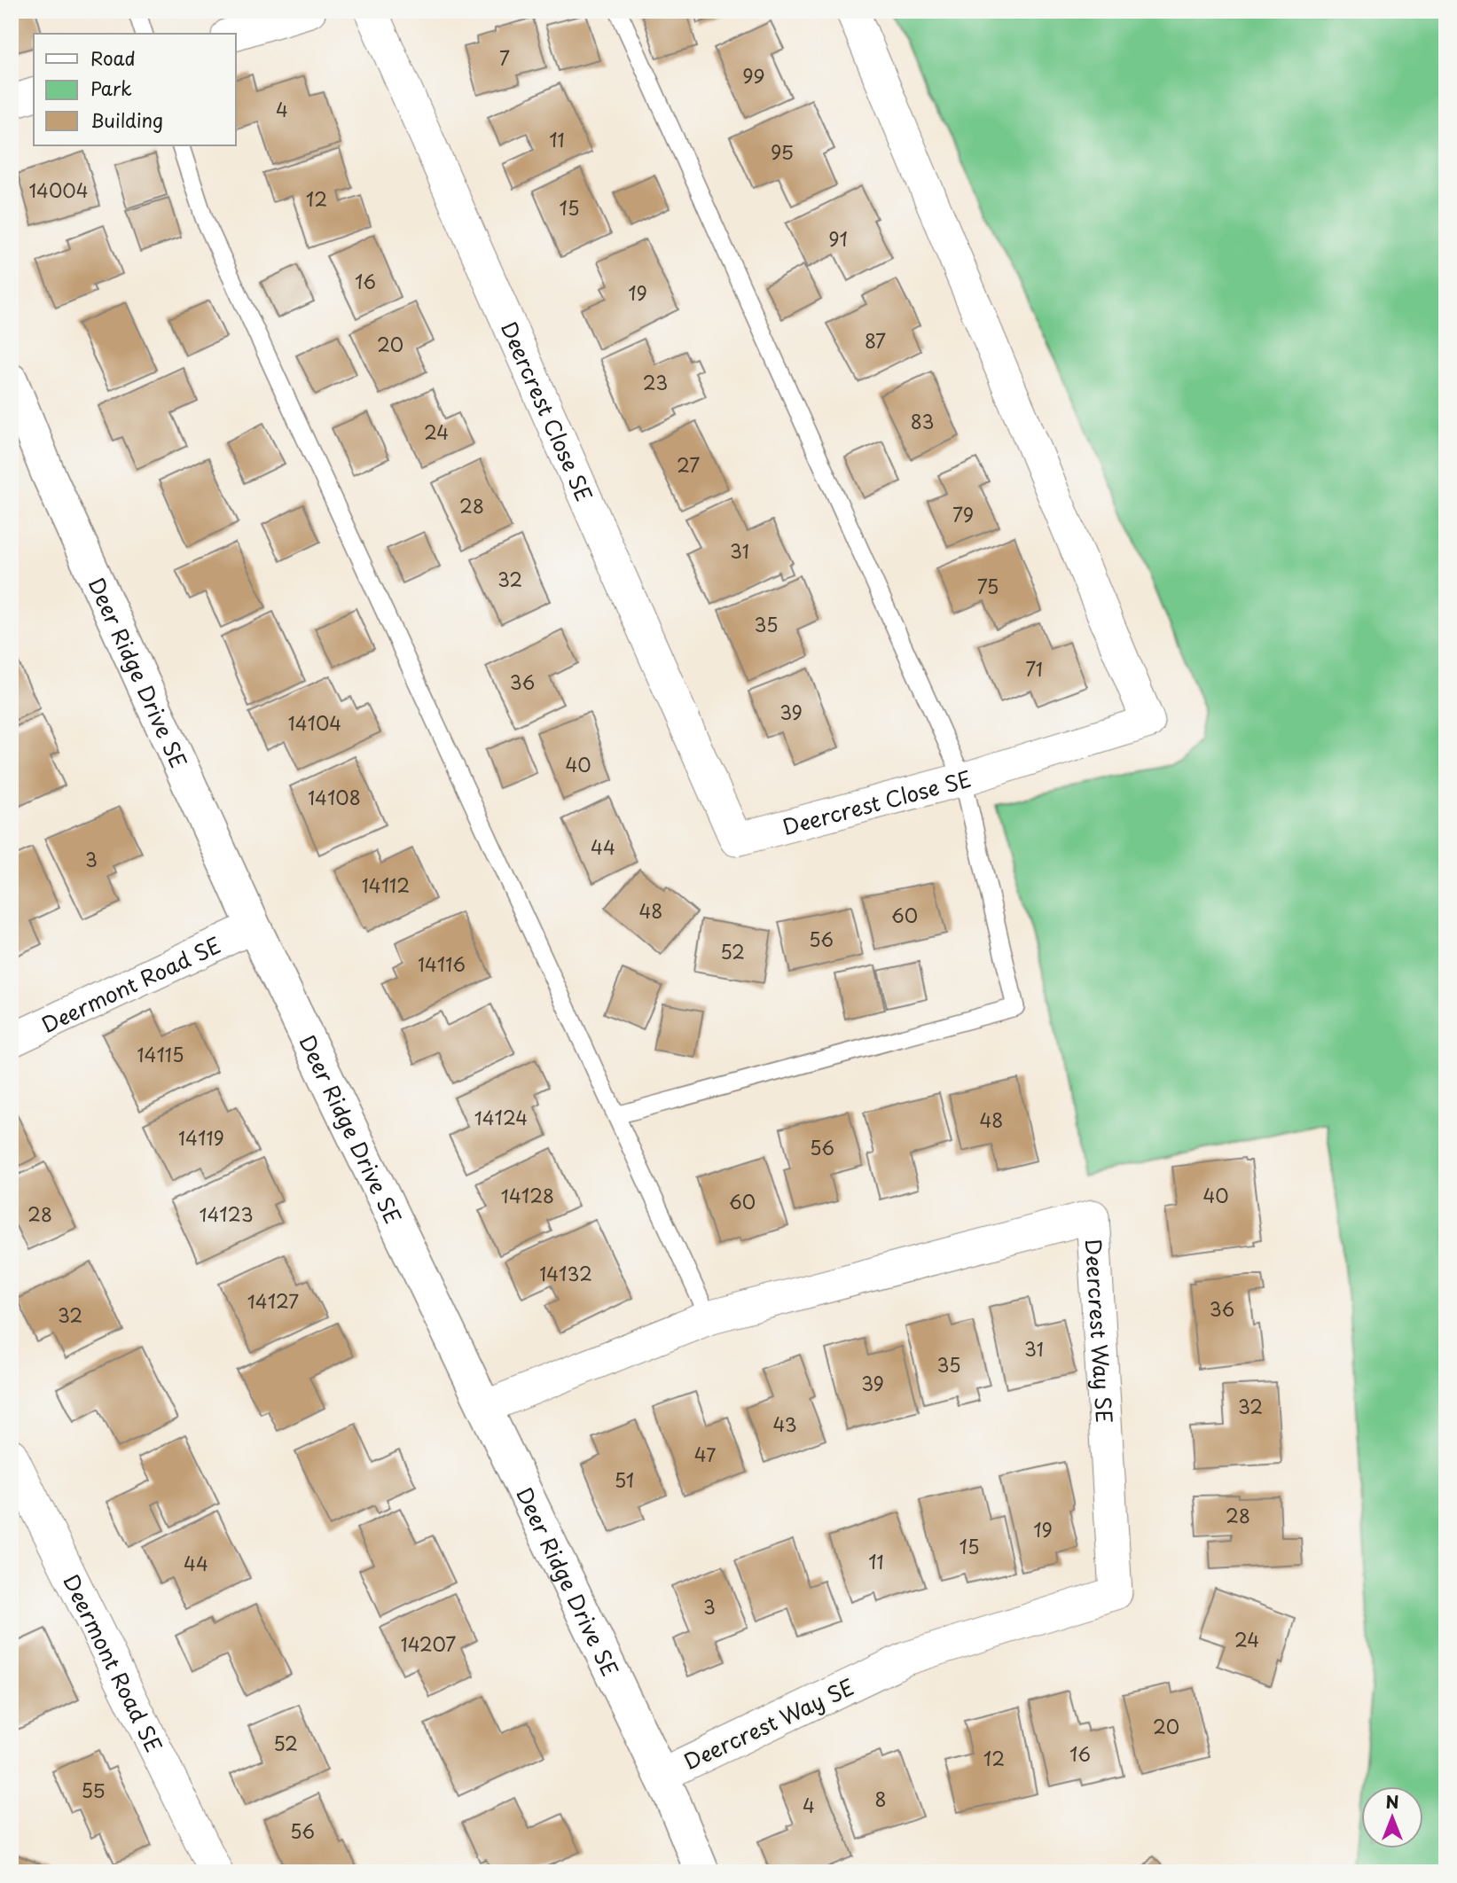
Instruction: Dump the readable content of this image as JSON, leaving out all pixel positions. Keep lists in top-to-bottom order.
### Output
{
  "streets": {
    "street": [
      "Deercrest Close SE",
      "Deer Ridge Drive SE",
      "Deermont Road SE",
      "Deercrest Way SE"
    ]
  },
  "crossings": [
    ["Deer Ridge Drive SE", "Deermont Road SE"],
    ["Deer Ridge Drive SE", "Deercrest Way SE"]
  ],
  "house_numbers": [
    "7",
    "99",
    "4",
    "11",
    "95",
    "14004",
    "12",
    "15",
    "91",
    "16",
    "19",
    "87",
    "20",
    "23",
    "83",
    "24",
    "27",
    "28",
    "79",
    "31",
    "32",
    "75",
    "35",
    "71",
    "36",
    "39",
    "14104",
    "40",
    "14108",
    "44",
    "3",
    "14112",
    "48",
    "60",
    "56",
    "52",
    "14116",
    "14115",
    "14124",
    "48",
    "14119",
    "56",
    "14128",
    "40",
    "60",
    "28",
    "14123",
    "14132",
    "14127",
    "36",
    "32",
    "31",
    "35",
    "39",
    "32",
    "43",
    "47",
    "51",
    "28",
    "19",
    "15",
    "11",
    "44",
    "3",
    "24",
    "14207",
    "20",
    "52",
    "16",
    "12",
    "55",
    "8",
    "4",
    "56"
  ],
  "legend": ["Road", "Park", "Building"],
  "north": "top"
}
